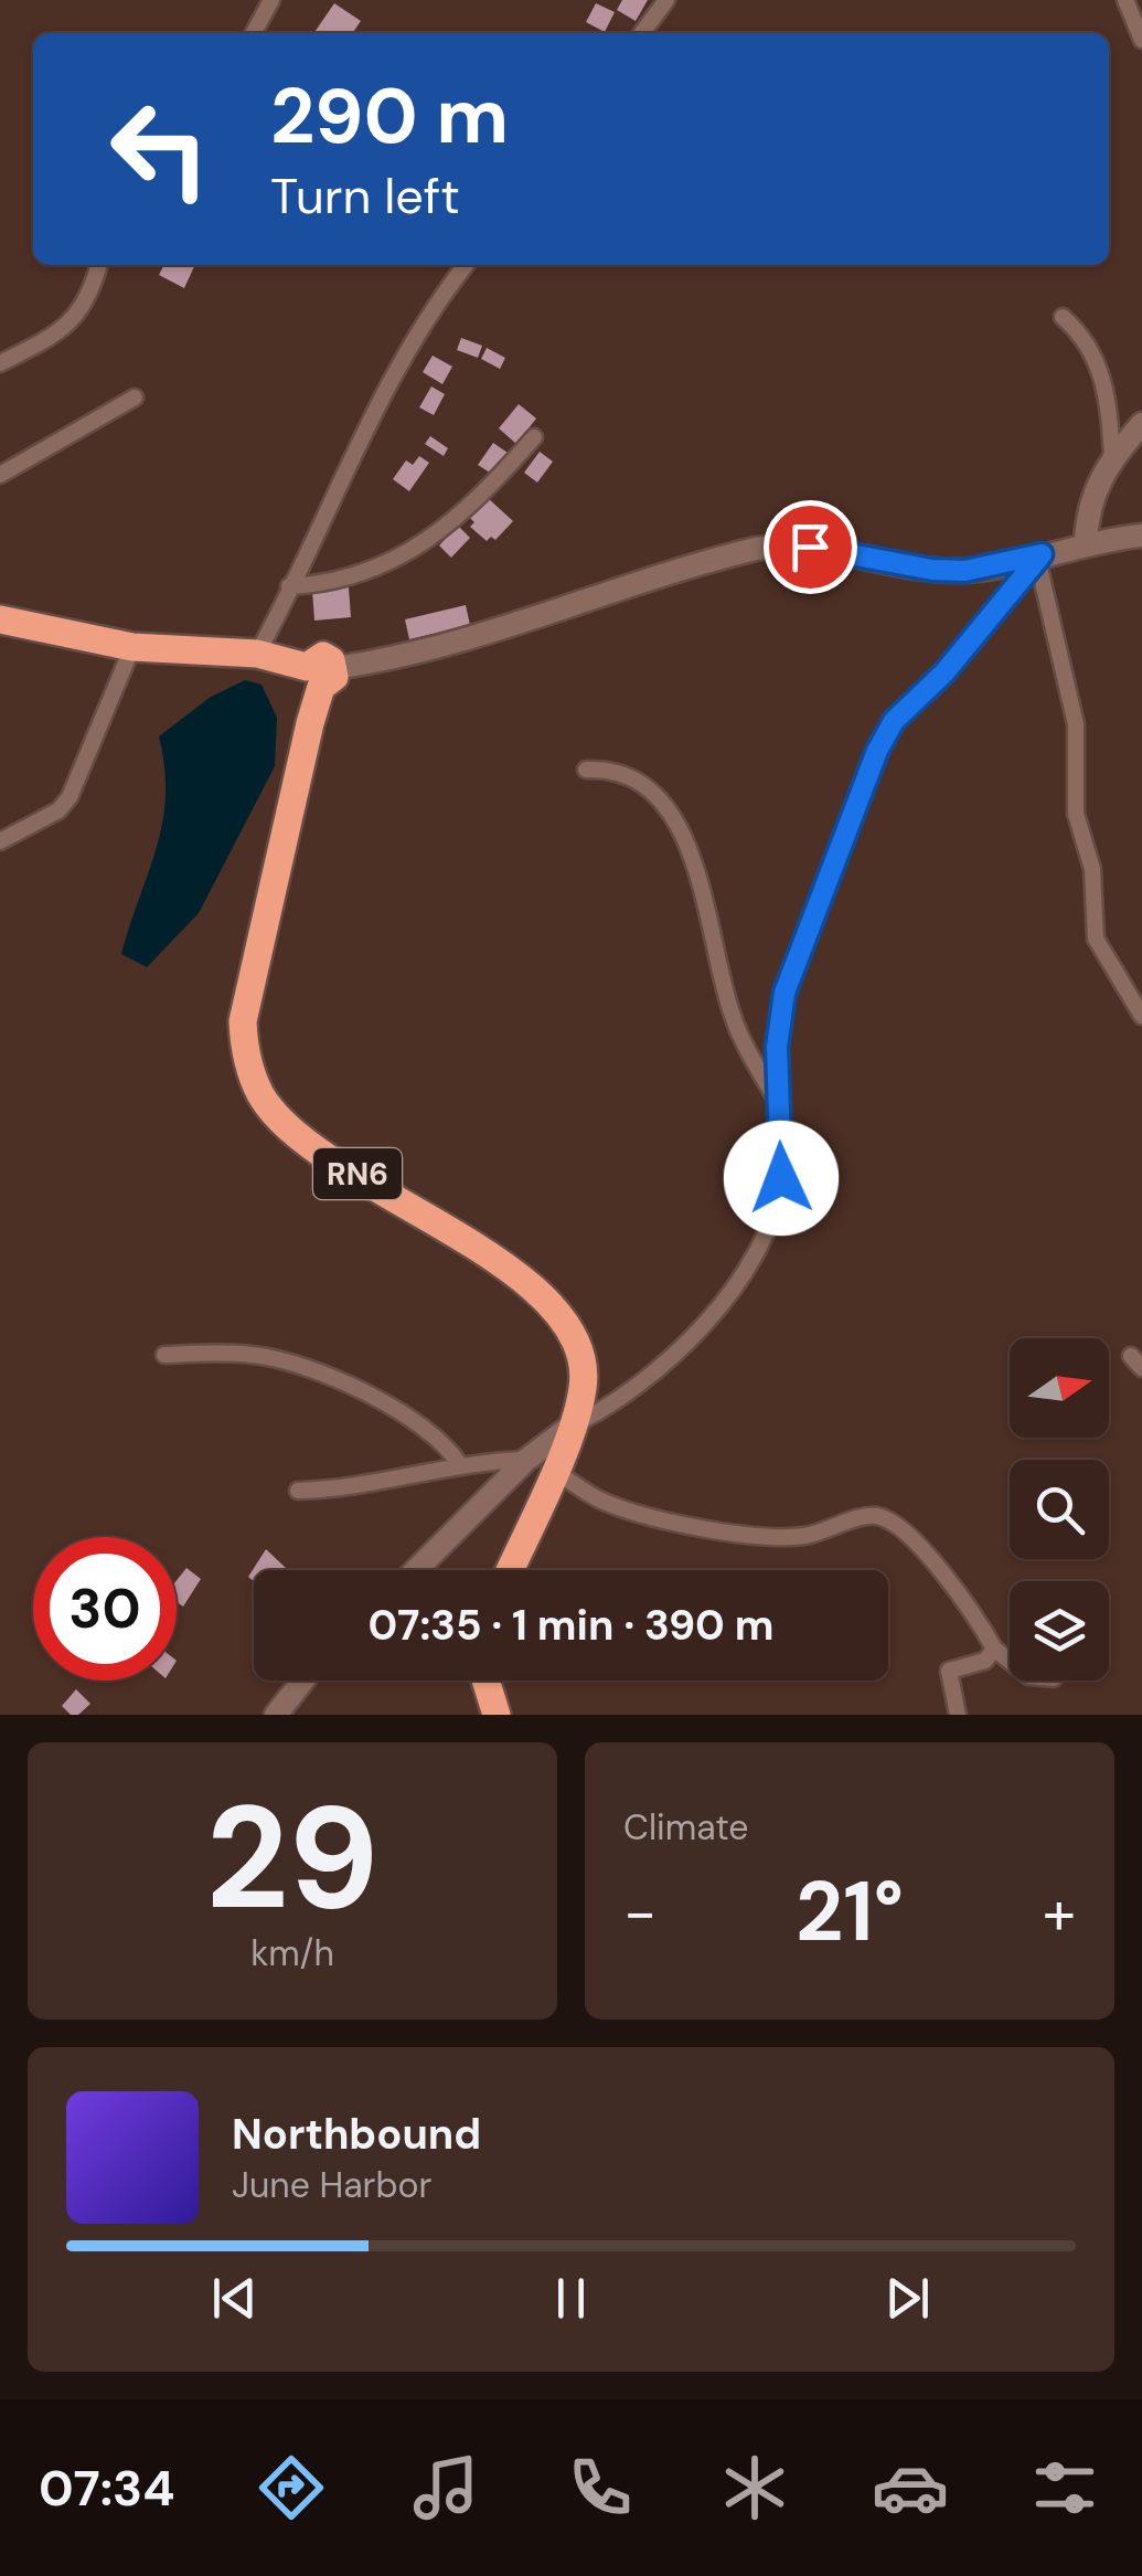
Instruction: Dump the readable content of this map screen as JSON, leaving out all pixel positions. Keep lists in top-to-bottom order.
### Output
{
  "streets": {
    "highway": ["RN6"]
  },
  "north": "right",
  "page": {
    "turn": ["290 m", "Turn left"],
    "limit": "30",
    "trip": "07:35 · 1 min · 390 m",
    "tile": [
      ["29", "km/h"],
      "Climate"
    ],
    "heat": ["−", "21°", "+"],
    "song": ["Northbound", "June Harbor"],
    "tabs": "07:34"
  }
}
